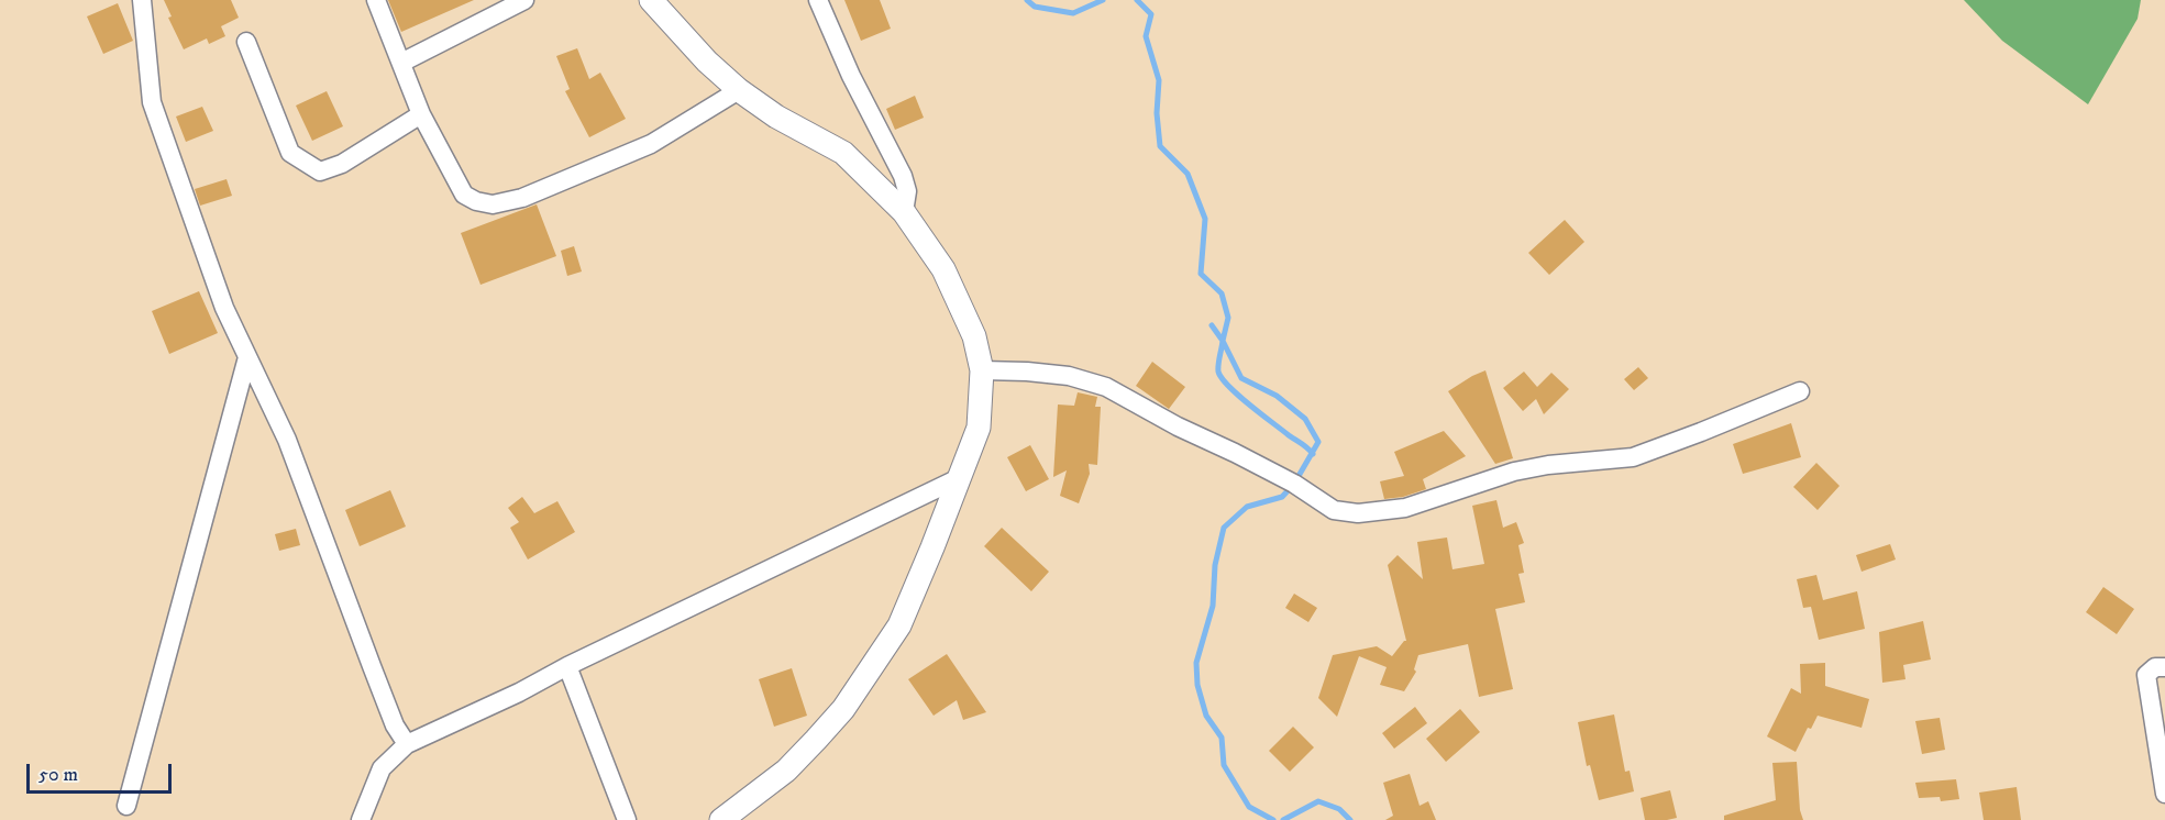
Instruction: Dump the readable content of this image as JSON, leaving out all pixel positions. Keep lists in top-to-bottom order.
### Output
{
  "scale_bar": "50 m"
}
